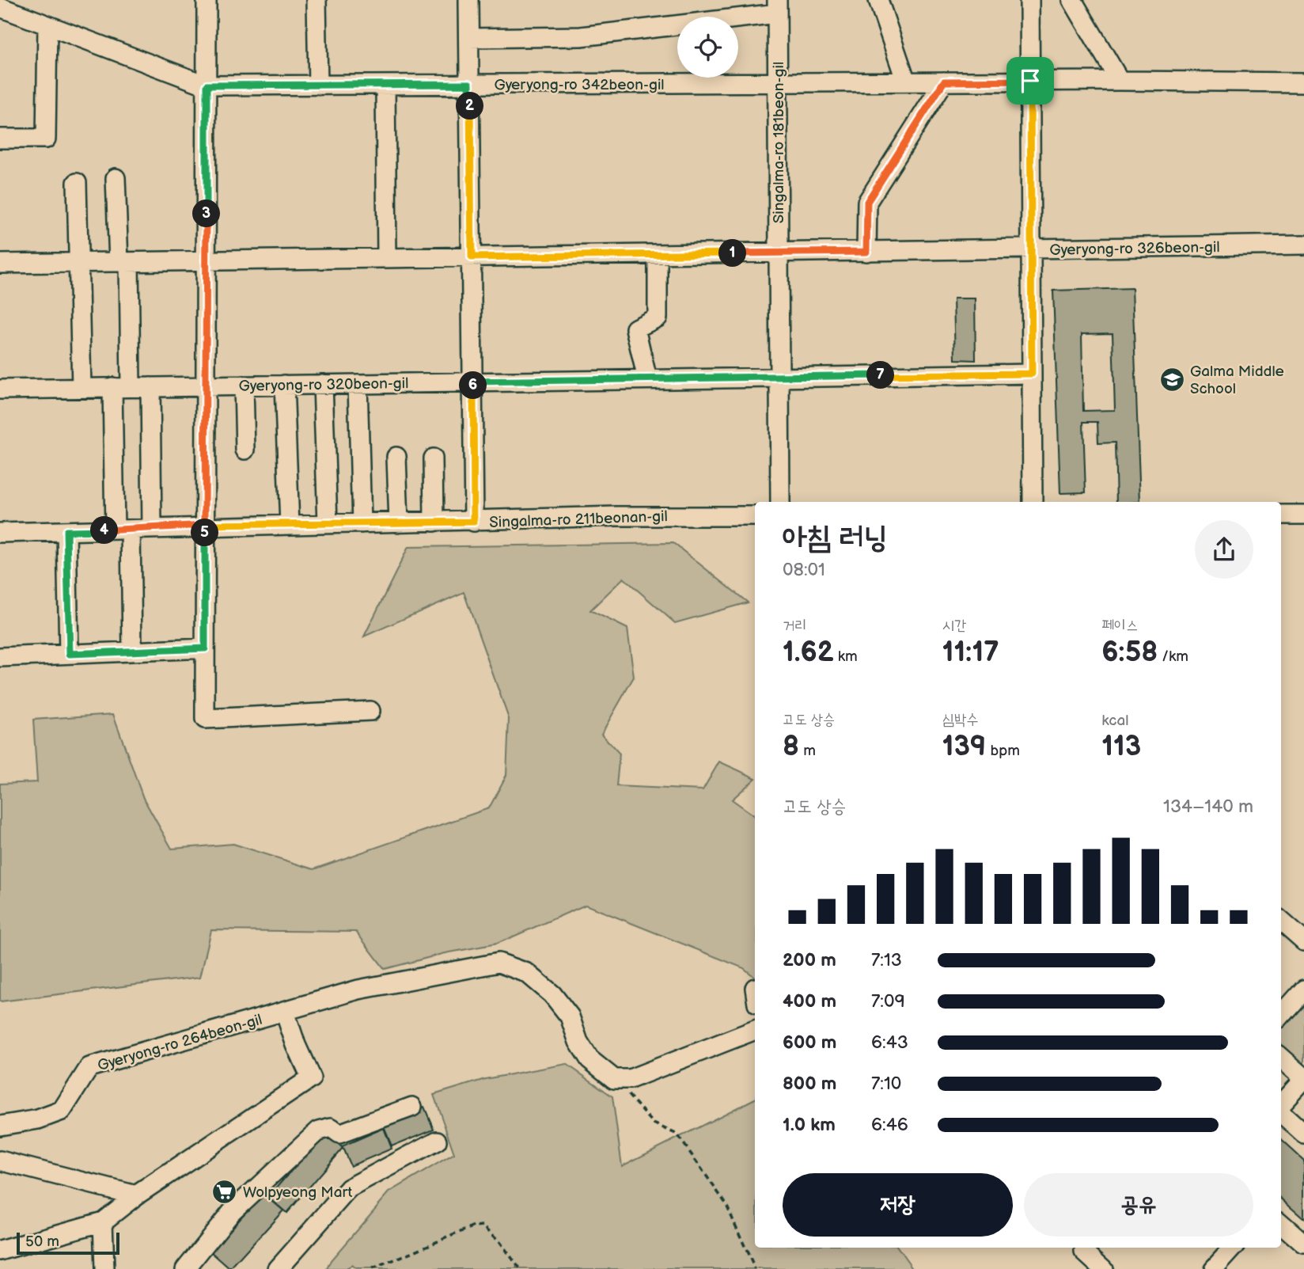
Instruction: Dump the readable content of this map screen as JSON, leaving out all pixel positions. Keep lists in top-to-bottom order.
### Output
{
  "streets": {
    "street": [
      "Gyeryong-ro 342beon-gil",
      "Singalma-ro 181beon-gil",
      "Gyeryong-ro 326beon-gil",
      "Gyeryong-ro 320beon-gil",
      "Singalma-ro 211beonan-gil",
      "Gyeryong-ro 264beon-gil"
    ]
  },
  "crossings": [
    ["Gyeryong-ro 342beon-gil", "Singalma-ro 181beon-gil"],
    ["Singalma-ro 181beon-gil", "Gyeryong-ro 326beon-gil"],
    ["Singalma-ro 181beon-gil", "Gyeryong-ro 320beon-gil"]
  ],
  "places": {
    "school or university": ["Galma Middle School"],
    "supermarket": ["Wolpyeong Mart"]
  },
  "scale_bar": "50 m",
  "page": {
    "pins": [
      "2",
      "3",
      "1",
      "7",
      "6",
      "4",
      "5"
    ],
    "heading": ["아침 러닝", "08:01"],
    "stats": [
      ["거리", "1.62 km"],
      ["시간", "11:17"],
      ["페이스", "6:58 /km"],
      ["고도 상승", "8 m"],
      ["심박수", "139 bpm"],
      ["kcal", "113"]
    ],
    "chart": ["고도 상승", "134–140 m"],
    "list": [
      {
        "name": "200 m",
        "note": "7:13"
      },
      {
        "name": "400 m",
        "note": "7:09"
      },
      {
        "name": "600 m",
        "note": "6:43"
      },
      {
        "name": "800 m",
        "note": "7:10"
      },
      {
        "name": "1.0 km",
        "note": "6:46"
      }
    ],
    "buttons": ["저장", "공유"],
    "scale": "50 m"
  }
}
